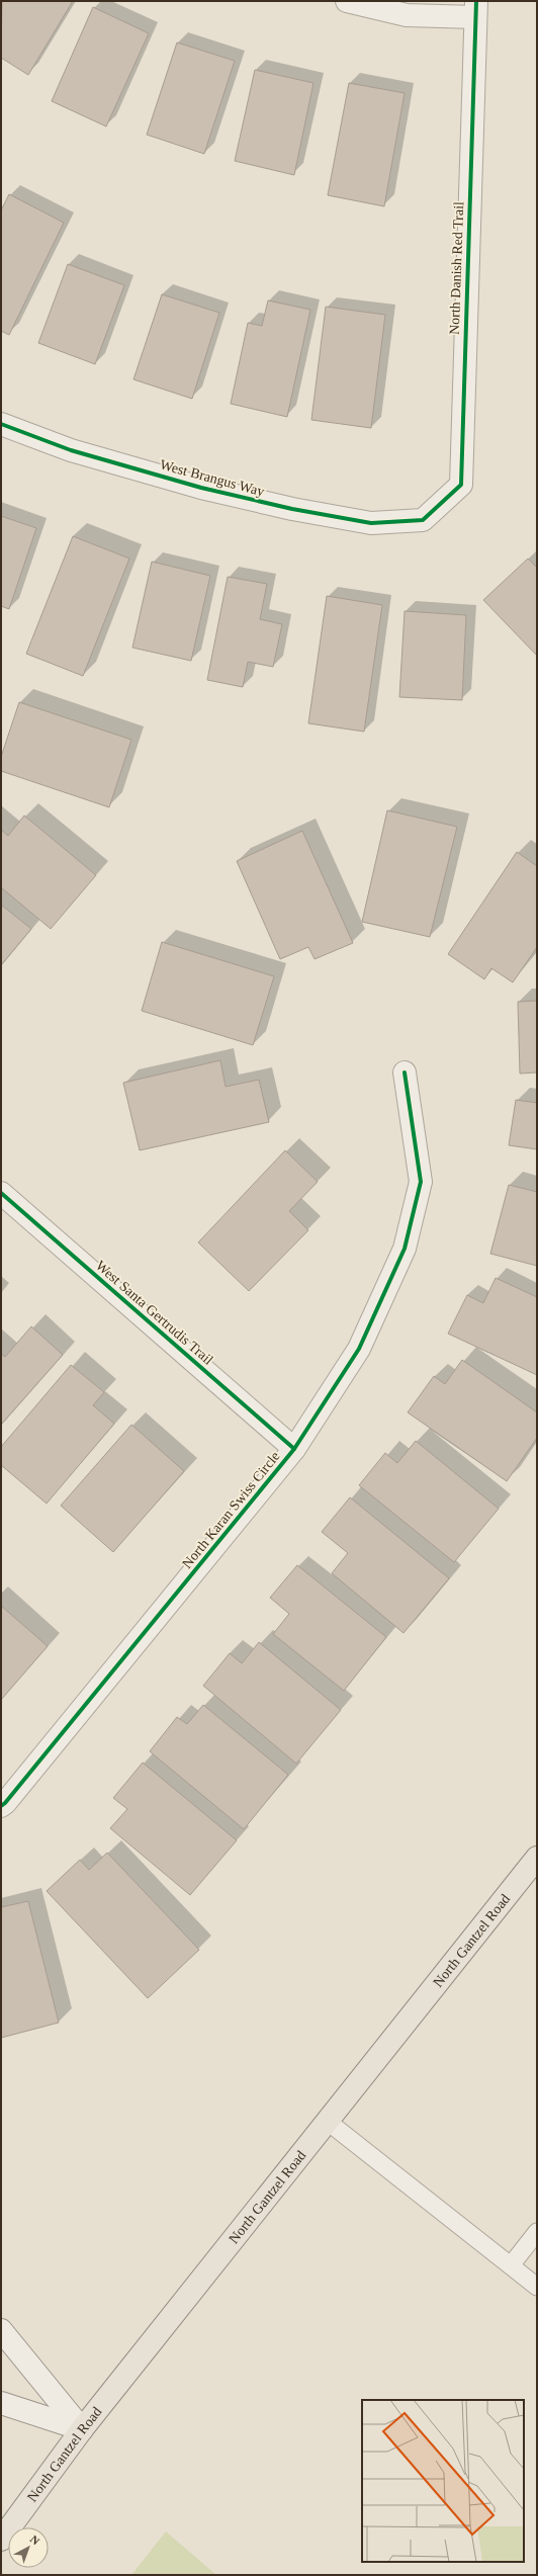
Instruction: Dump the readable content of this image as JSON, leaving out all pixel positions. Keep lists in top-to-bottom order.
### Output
{
  "streets": {
    "main road": ["North Gantzel Road"],
    "street": [
      "North Danish Red Trail",
      "West Brangus Way",
      "West Santa Gertrudis Trail",
      "North Karan Swiss Circle"
    ]
  },
  "crossings": [
    ["North Danish Red Trail", "West Brangus Way"],
    ["West Santa Gertrudis Trail", "North Karan Swiss Circle"]
  ],
  "north": "top right"
}
